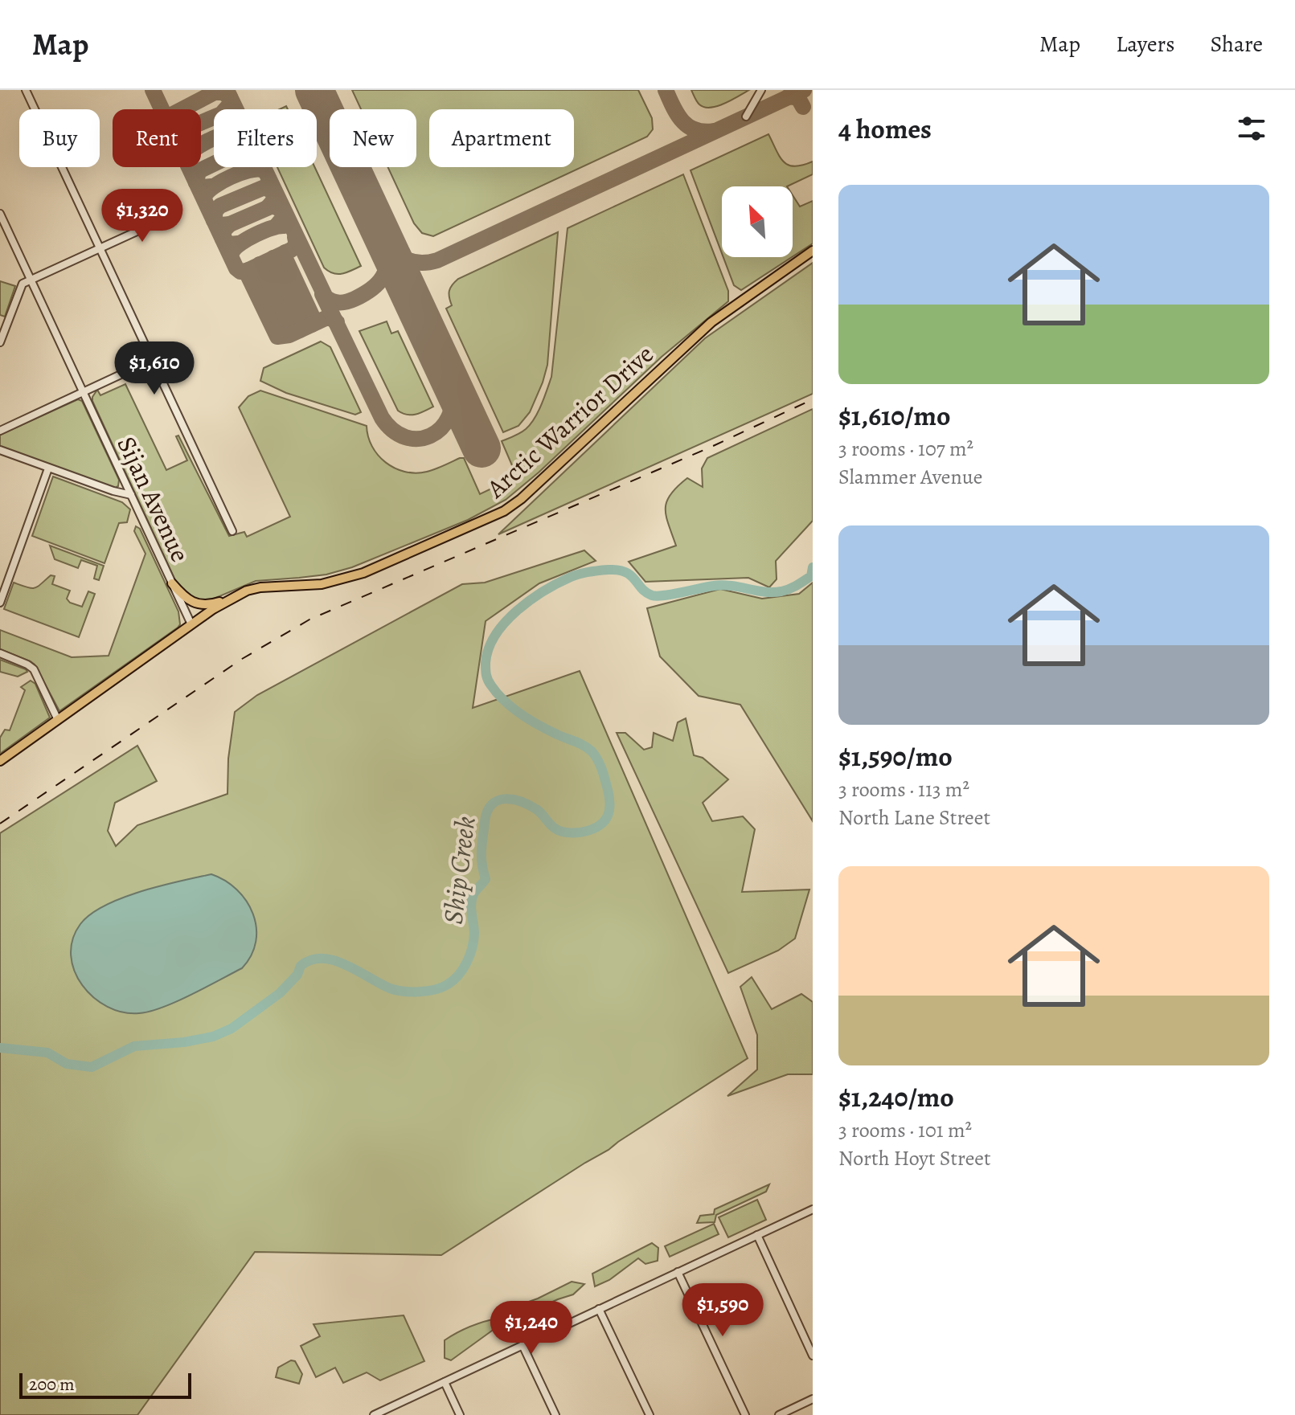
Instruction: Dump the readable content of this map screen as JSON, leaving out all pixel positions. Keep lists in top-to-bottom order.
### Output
{
  "streets": {
    "main road": ["Arctic Warrior Drive"],
    "street": ["Sijan Avenue"]
  },
  "crossings": [
    ["Arctic Warrior Drive", "Sijan Avenue"]
  ],
  "water": ["Ship Creek"],
  "scale_bar": "200 m",
  "north": "top left",
  "page": {
    "header": "Map",
    "nav": ["Map", "Layers", "Share"],
    "heading": "4 homes",
    "chip": [
      "Buy",
      "Rent",
      "Filters",
      "New",
      "Apartment"
    ],
    "list": [
      {
        "name": "$1,610/mo",
        "note": "3 rooms · 107 m² · Slammer Avenue"
      },
      {
        "name": "$1,590/mo",
        "note": "3 rooms · 113 m² · North Lane Street"
      },
      {
        "name": "$1,240/mo",
        "note": "3 rooms · 101 m² · North Hoyt Street"
      }
    ],
    "price": [
      "$1,320",
      "$1,610",
      "$1,590",
      "$1,240"
    ],
    "scale": "200 m"
  }
}
